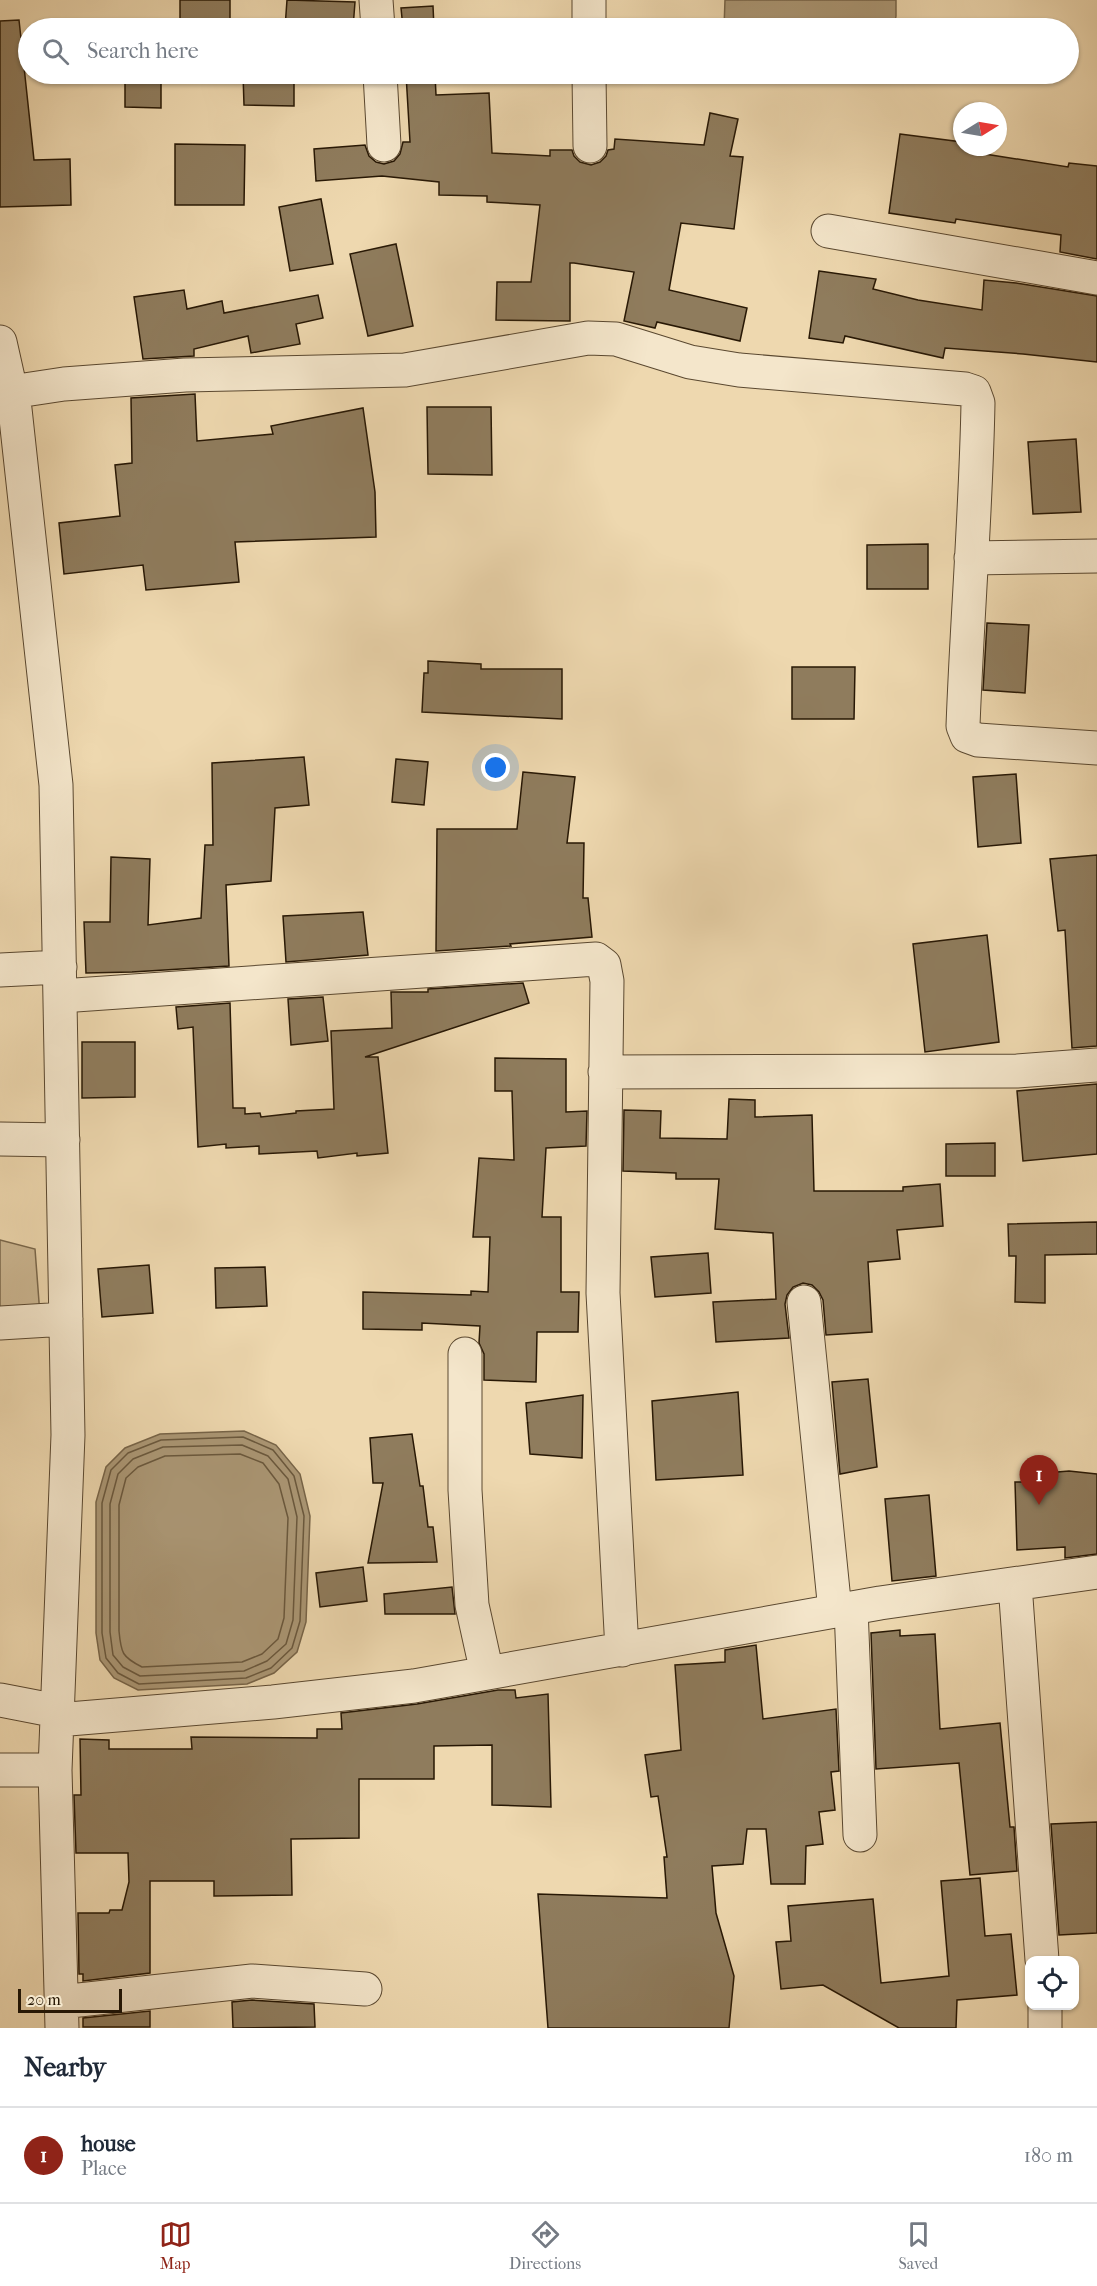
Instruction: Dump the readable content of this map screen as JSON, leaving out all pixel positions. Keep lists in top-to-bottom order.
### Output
{
  "scale_bar": "20 m",
  "north": "right",
  "page": {
    "search": "Search here",
    "pins": "1",
    "scale": "20 m",
    "heading": "Nearby",
    "list": [
      {
        "mark": "1",
        "name": "house",
        "note": "Place",
        "value": "180 m"
      }
    ],
    "nav": ["Map", "Directions", "Saved"]
  }
}
